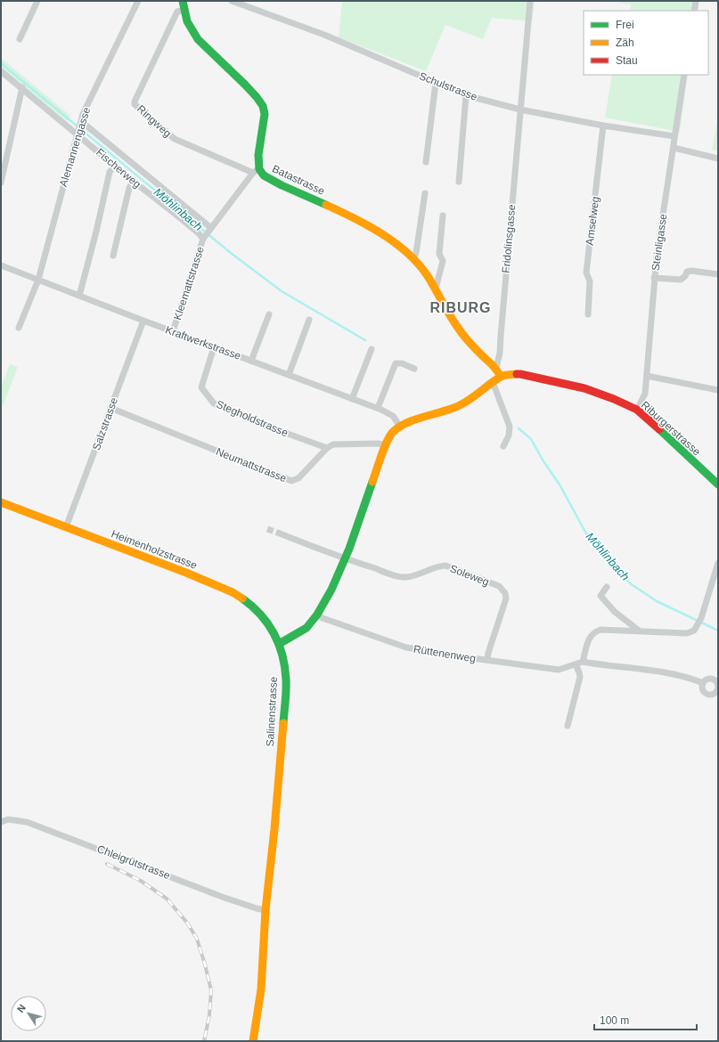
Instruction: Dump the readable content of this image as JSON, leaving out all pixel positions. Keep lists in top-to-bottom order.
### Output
{
  "streets": {
    "street": [
      "Schulstrasse",
      "Ringweg",
      "Alemannengasse",
      "Fischerweg",
      "Batastrasse",
      "Amselweg",
      "Fridolinsgasse",
      "Steinligasse",
      "Kleemattstrasse",
      "Kraftwerkstrasse",
      "Stegholdstrasse",
      "Salzstrasse",
      "Riburgerstrasse",
      "Neumattstrasse",
      "Heimenholzstrasse",
      "Soleweg",
      "Rüttenenweg",
      "Salinenstrasse",
      "Chleigrütstrasse"
    ]
  },
  "crossings": [
    ["Schulstrasse", "Amselweg"],
    ["Schulstrasse", "Fridolinsgasse"],
    ["Schulstrasse", "Steinligasse"],
    ["Ringweg", "Batastrasse"],
    ["Ringweg", "Kleemattstrasse"],
    ["Alemannengasse", "Fischerweg"],
    ["Alemannengasse", "Kraftwerkstrasse"],
    ["Fischerweg", "Kleemattstrasse"],
    ["Batastrasse", "Fridolinsgasse"],
    ["Batastrasse", "Kleemattstrasse"],
    ["Batastrasse", "Riburgerstrasse"],
    ["Steinligasse", "Riburgerstrasse"],
    ["Kleemattstrasse", "Kraftwerkstrasse"],
    ["Kraftwerkstrasse", "Stegholdstrasse"],
    ["Kraftwerkstrasse", "Salzstrasse"],
    ["Stegholdstrasse", "Neumattstrasse"],
    ["Salzstrasse", "Neumattstrasse"],
    ["Salzstrasse", "Heimenholzstrasse"],
    ["Heimenholzstrasse", "Salinenstrasse"],
    ["Soleweg", "Rüttenenweg"],
    ["Salinenstrasse", "Chleigrütstrasse"]
  ],
  "districts": ["RIBURG"],
  "water": ["Möhlinbach"],
  "legend": ["Frei", "Zäh", "Stau"],
  "scale_bar": "100 m",
  "north": "top left"
}
